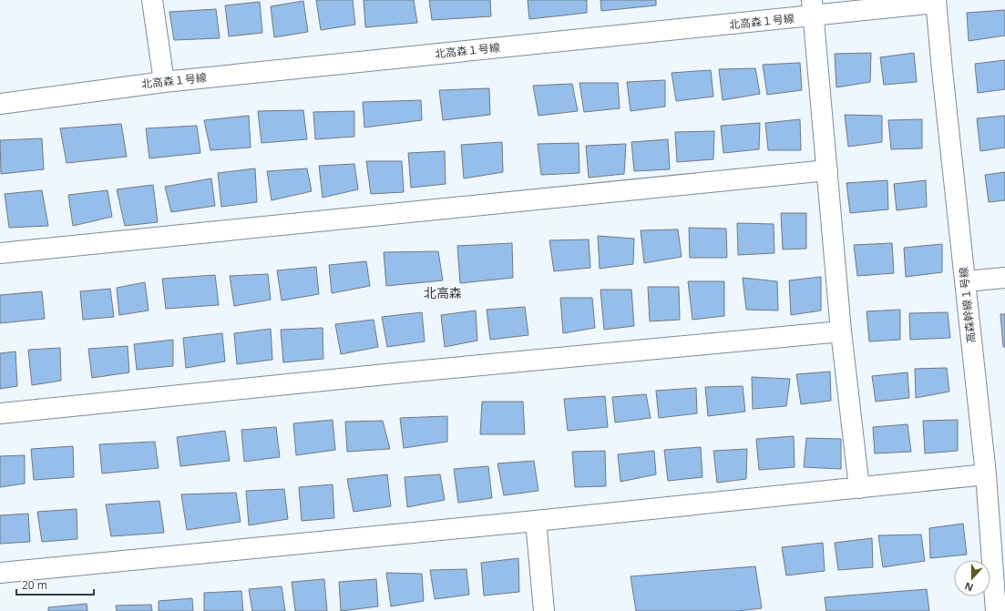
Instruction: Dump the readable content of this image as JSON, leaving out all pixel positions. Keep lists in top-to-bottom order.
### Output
{
  "streets": {
    "street": ["北高森１号線", "高森幹線１号線"]
  },
  "crossings": [
    ["北高森１号線", "高森幹線１号線"]
  ],
  "districts": ["北高森"],
  "scale_bar": "20 m",
  "north": "bottom"
}
